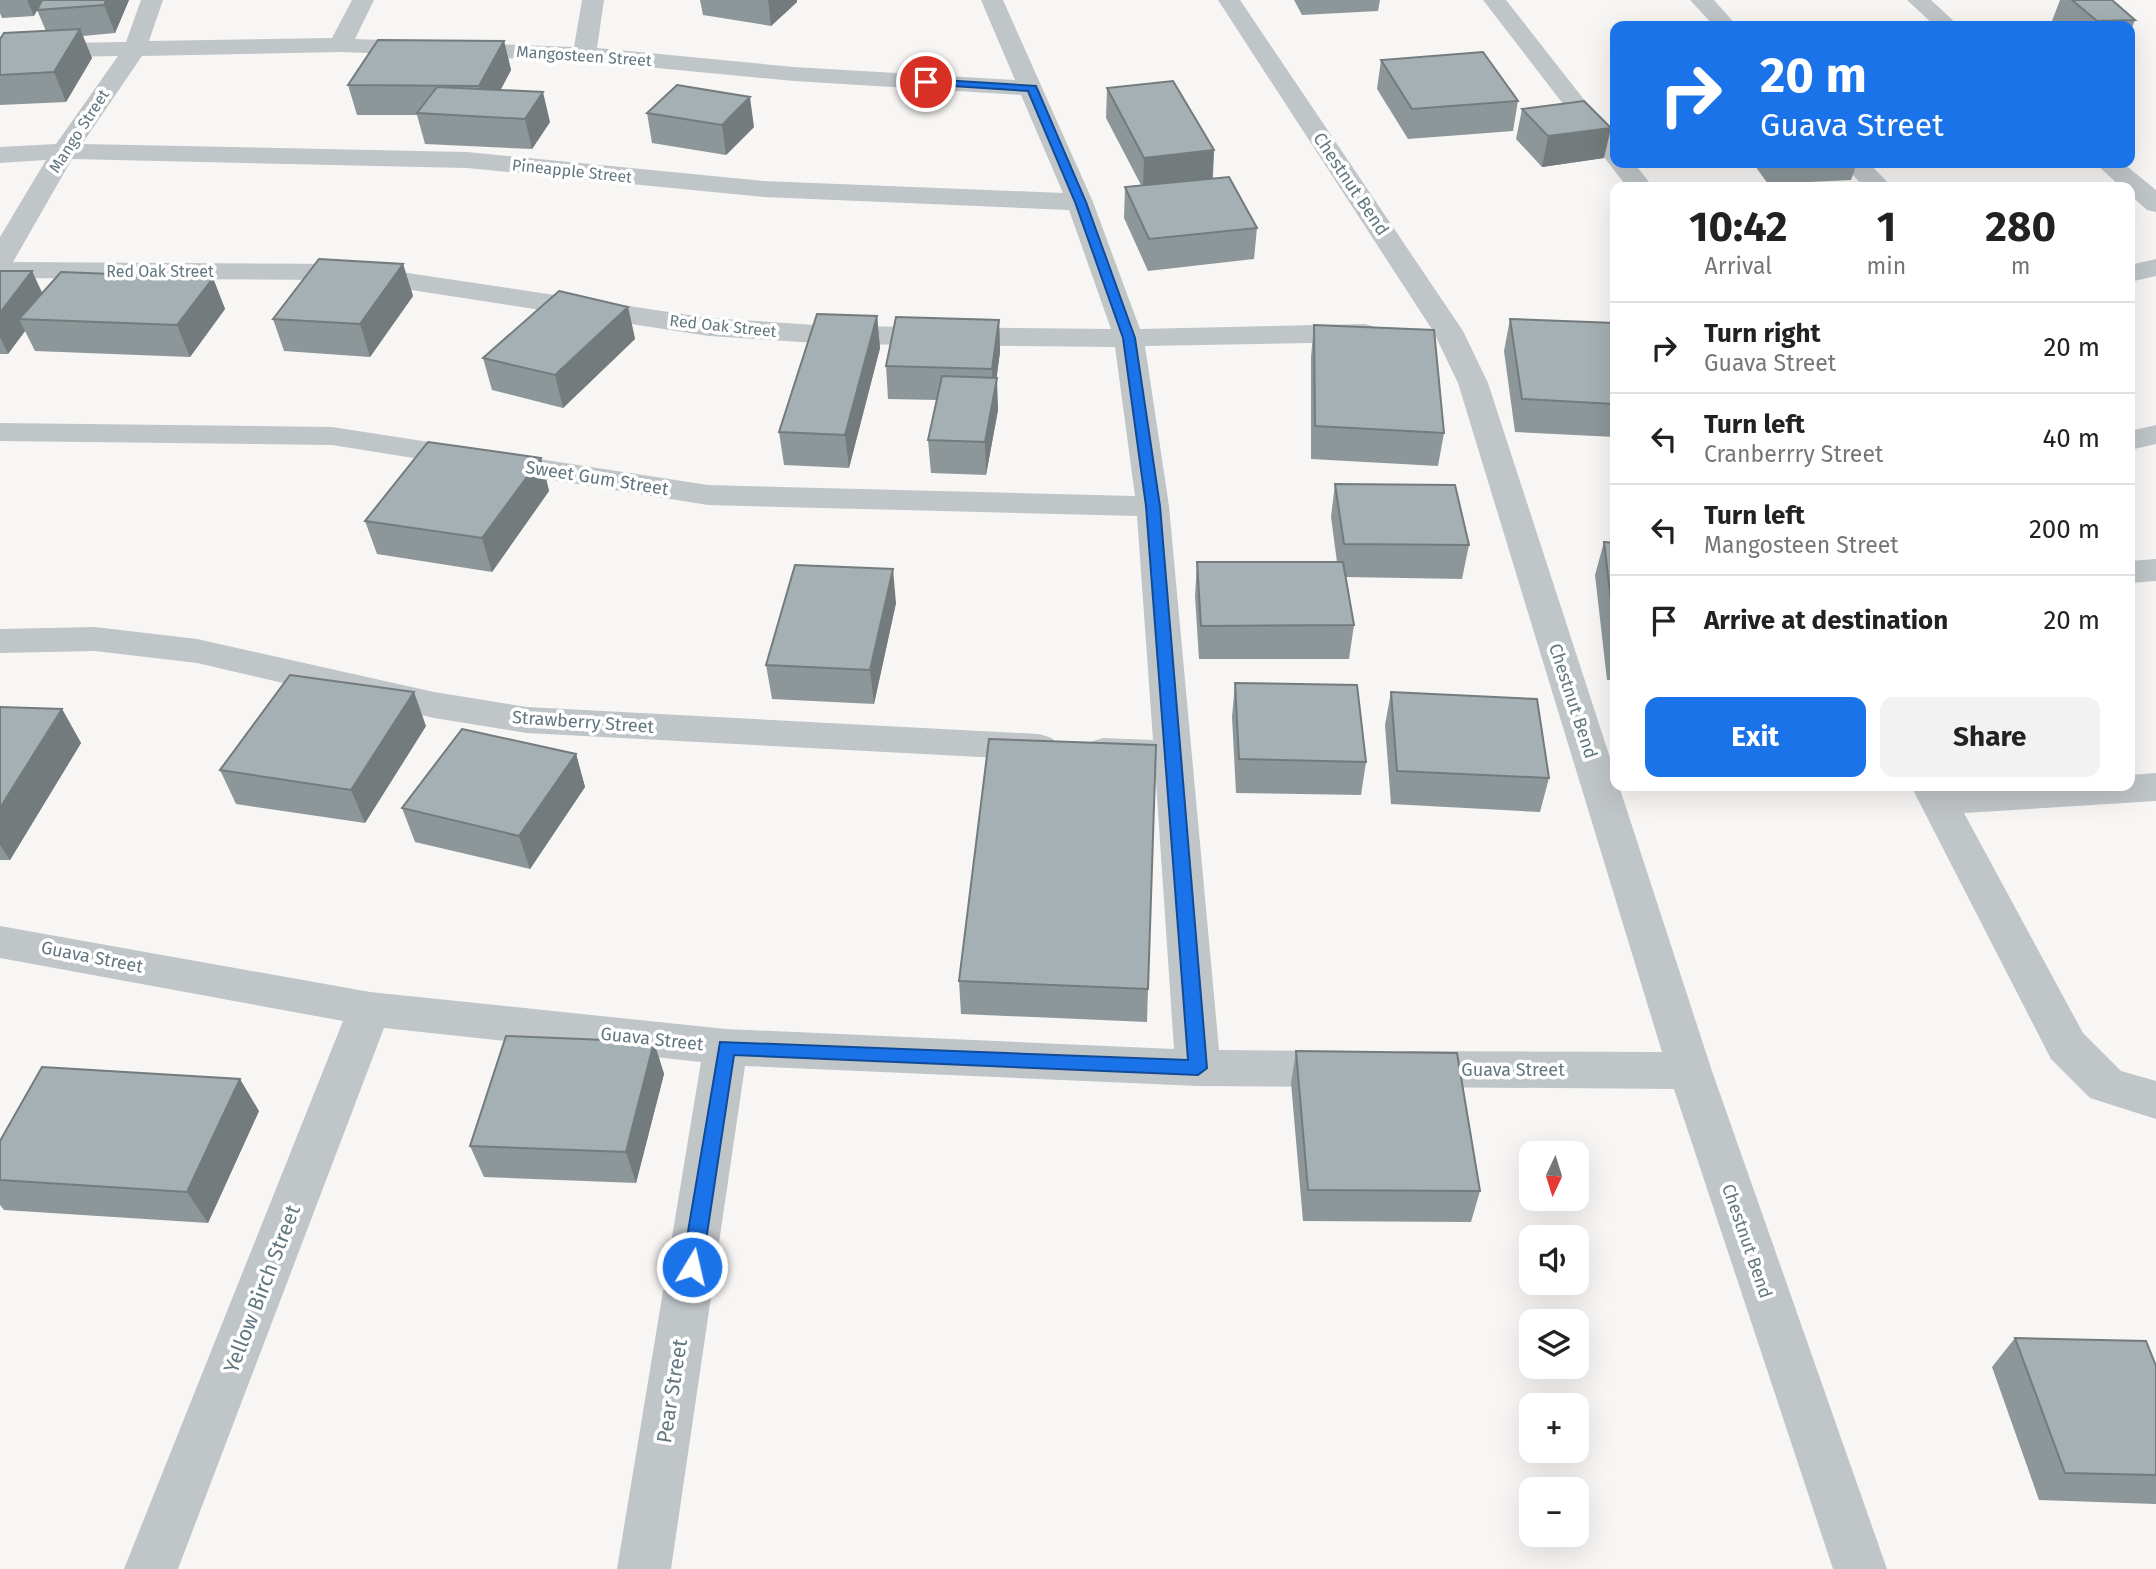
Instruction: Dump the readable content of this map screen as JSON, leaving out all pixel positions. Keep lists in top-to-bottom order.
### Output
{
  "streets": {
    "street": [
      "Mangosteen Street",
      "Mango Street",
      "Pineapple Street",
      "Chestnut Bend",
      "Red Oak Street",
      "Sweet Gum Street",
      "Strawberry Street",
      "Guava Street",
      "Yellow Birch Street",
      "Pear Street"
    ]
  },
  "crossings": [
    ["Mangosteen Street", "Mango Street"],
    ["Mango Street", "Pineapple Street"],
    ["Chestnut Bend", "Red Oak Street"],
    ["Chestnut Bend", "Guava Street"],
    ["Guava Street", "Yellow Birch Street"],
    ["Guava Street", "Pear Street"]
  ],
  "north": "bottom",
  "page": {
    "turn": ["20 m", "Guava Street"],
    "eta": [
      "10:42",
      "Arrival",
      "1",
      "min",
      "280",
      "m"
    ],
    "list": [
      {
        "name": "Turn right",
        "note": "Guava Street",
        "value": "20 m"
      },
      {
        "name": "Turn left",
        "note": "Cranberrry Street",
        "value": "40 m"
      },
      {
        "name": "Turn left",
        "note": "Mangosteen Street",
        "value": "200 m"
      },
      {
        "name": "Arrive at destination",
        "value": "20 m"
      }
    ],
    "buttons": ["Exit", "Share"],
    "map_buttons": ["+", "−"]
  }
}
